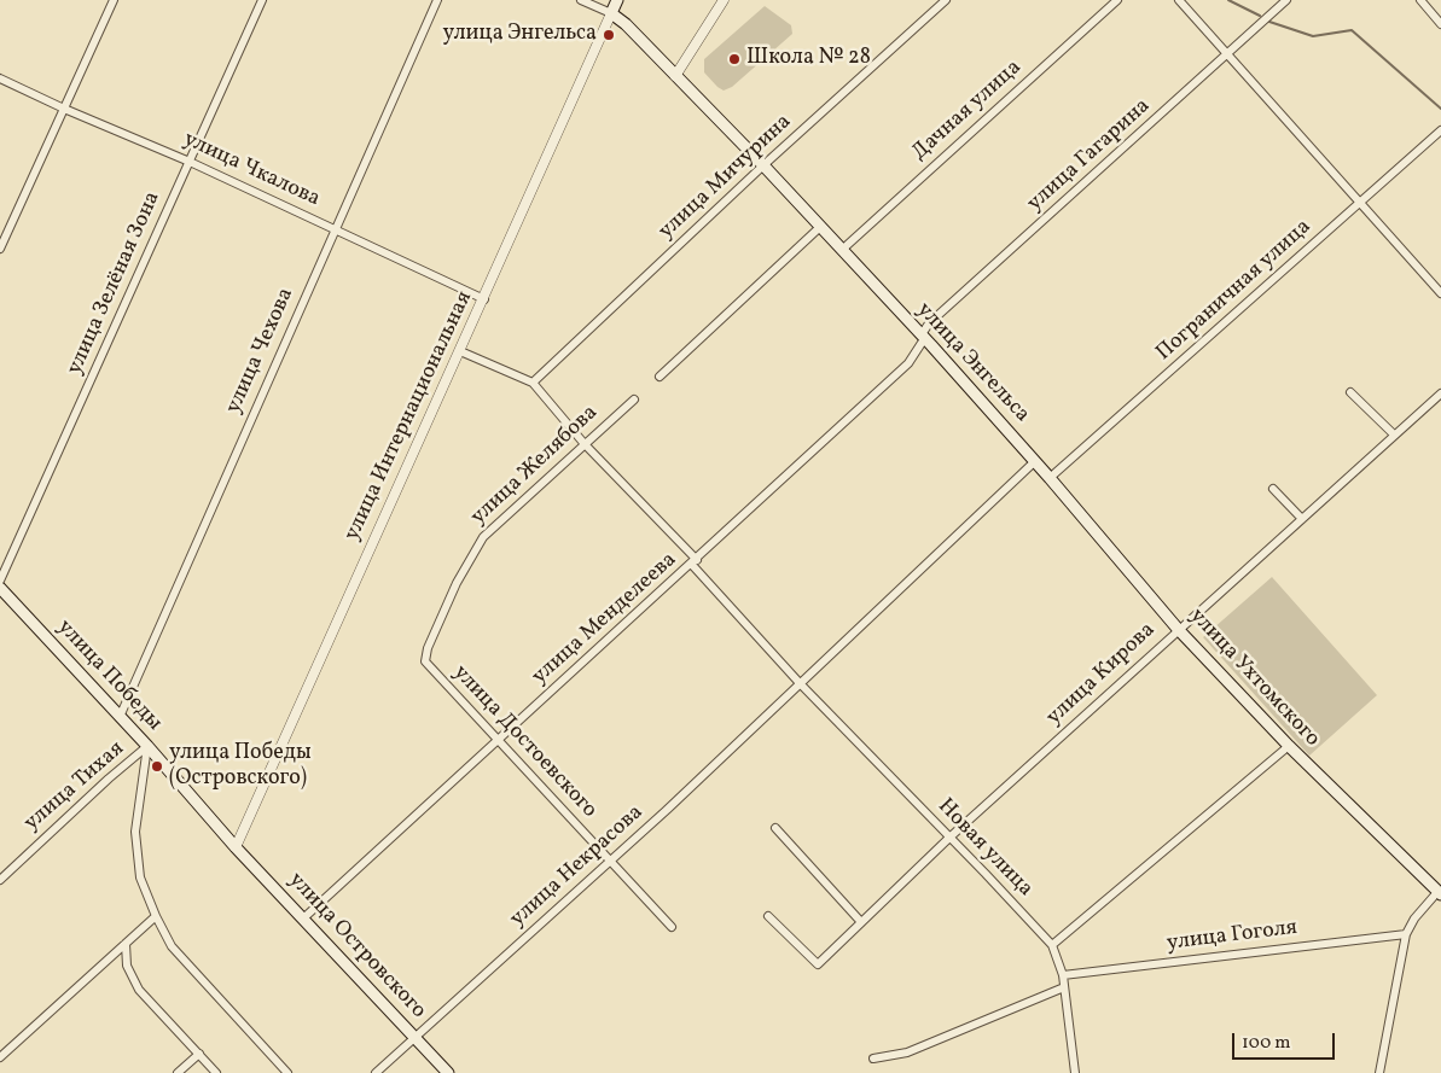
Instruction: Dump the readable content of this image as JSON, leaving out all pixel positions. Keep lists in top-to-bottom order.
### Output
{
  "streets": {
    "main road": [
      "улица Энгельса",
      "улица Интернациональная",
      "улица Победы",
      "улица Ухтомского",
      "улица Островского"
    ],
    "street": [
      "Дачная улица",
      "улица Гагарина",
      "улица Чкалова",
      "улица Мичурина",
      "улица Зелёная Зона",
      "Пограничная улица",
      "улица Чехова",
      "улица Желябова",
      "улица Менделеева",
      "улица Кирова",
      "улица Достоевского",
      "улица Тихая",
      "Новая улица",
      "улица Некрасова",
      "улица Гоголя"
    ]
  },
  "crossings": [
    ["Дачная улица", "улица Энгельса"],
    ["улица Гагарина", "улица Энгельса"],
    ["улица Гагарина", "улица Менделеева"],
    ["улица Чкалова", "улица Зелёная Зона"],
    ["улица Чкалова", "улица Чехова"],
    ["улица Чкалова", "улица Интернациональная"],
    ["улица Мичурина", "улица Энгельса"],
    ["улица Мичурина", "Новая улица"],
    ["Пограничная улица", "улица Энгельса"],
    ["Пограничная улица", "улица Ухтомского"],
    ["улица Чехова", "улица Победы"],
    ["улица Энгельса", "улица Интернациональная"],
    ["улица Энгельса", "улица Менделеева"],
    ["улица Энгельса", "улица Ухтомского"],
    ["улица Энгельса", "улица Некрасова"],
    ["улица Интернациональная", "улица Победы"],
    ["улица Интернациональная", "улица Островского"],
    ["улица Желябова", "улица Достоевского"],
    ["улица Желябова", "Новая улица"],
    ["улица Менделеева", "улица Достоевского"],
    ["улица Менделеева", "Новая улица"],
    ["улица Менделеева", "улица Островского"],
    ["улица Кирова", "улица Ухтомского"],
    ["улица Кирова", "Новая улица"],
    ["улица Победы", "улица Тихая"],
    ["улица Победы", "улица Островского"],
    ["улица Достоевского", "улица Некрасова"],
    ["Новая улица", "улица Некрасова"],
    ["Новая улица", "улица Гоголя"],
    ["улица Некрасова", "улица Островского"]
  ],
  "places": ["улица Энгельса", "Школа № 28", "улица Победы (Островского)"],
  "scale_bar": "100 m"
}
